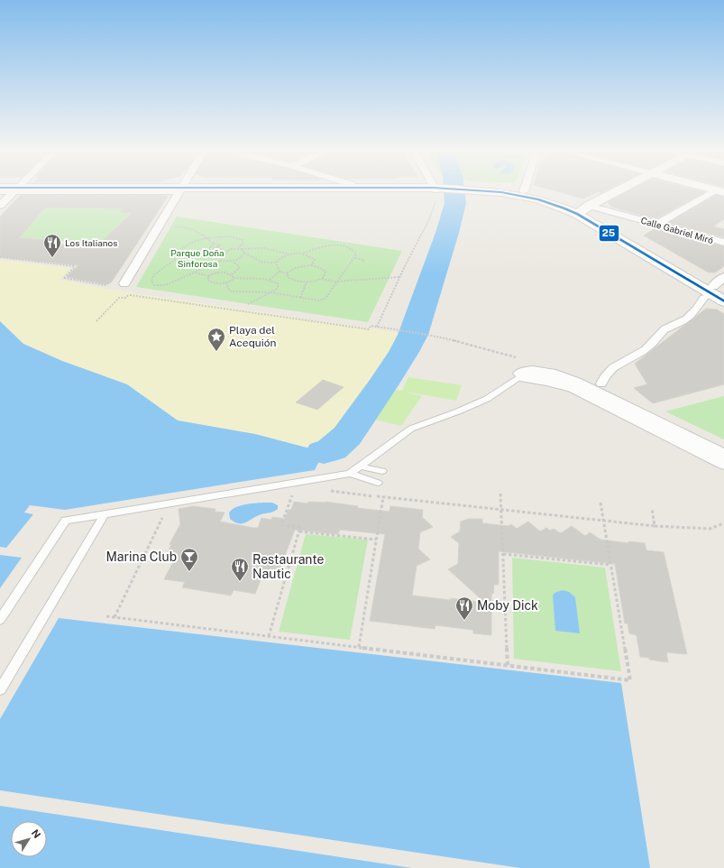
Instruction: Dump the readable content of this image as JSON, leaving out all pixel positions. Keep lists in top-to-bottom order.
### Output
{
  "streets": {
    "street": ["Calle Gabriel Miró"]
  },
  "parks": ["Parque Doña Sinforosa"],
  "places": {
    "restaurant": ["Los Italianos", "Restaurante Nautic", "Moby Dick"],
    "place": ["Playa del Acequión"],
    "bar": ["Marina Club"]
  },
  "lines": ["transit line 25"],
  "north": "top right"
}
